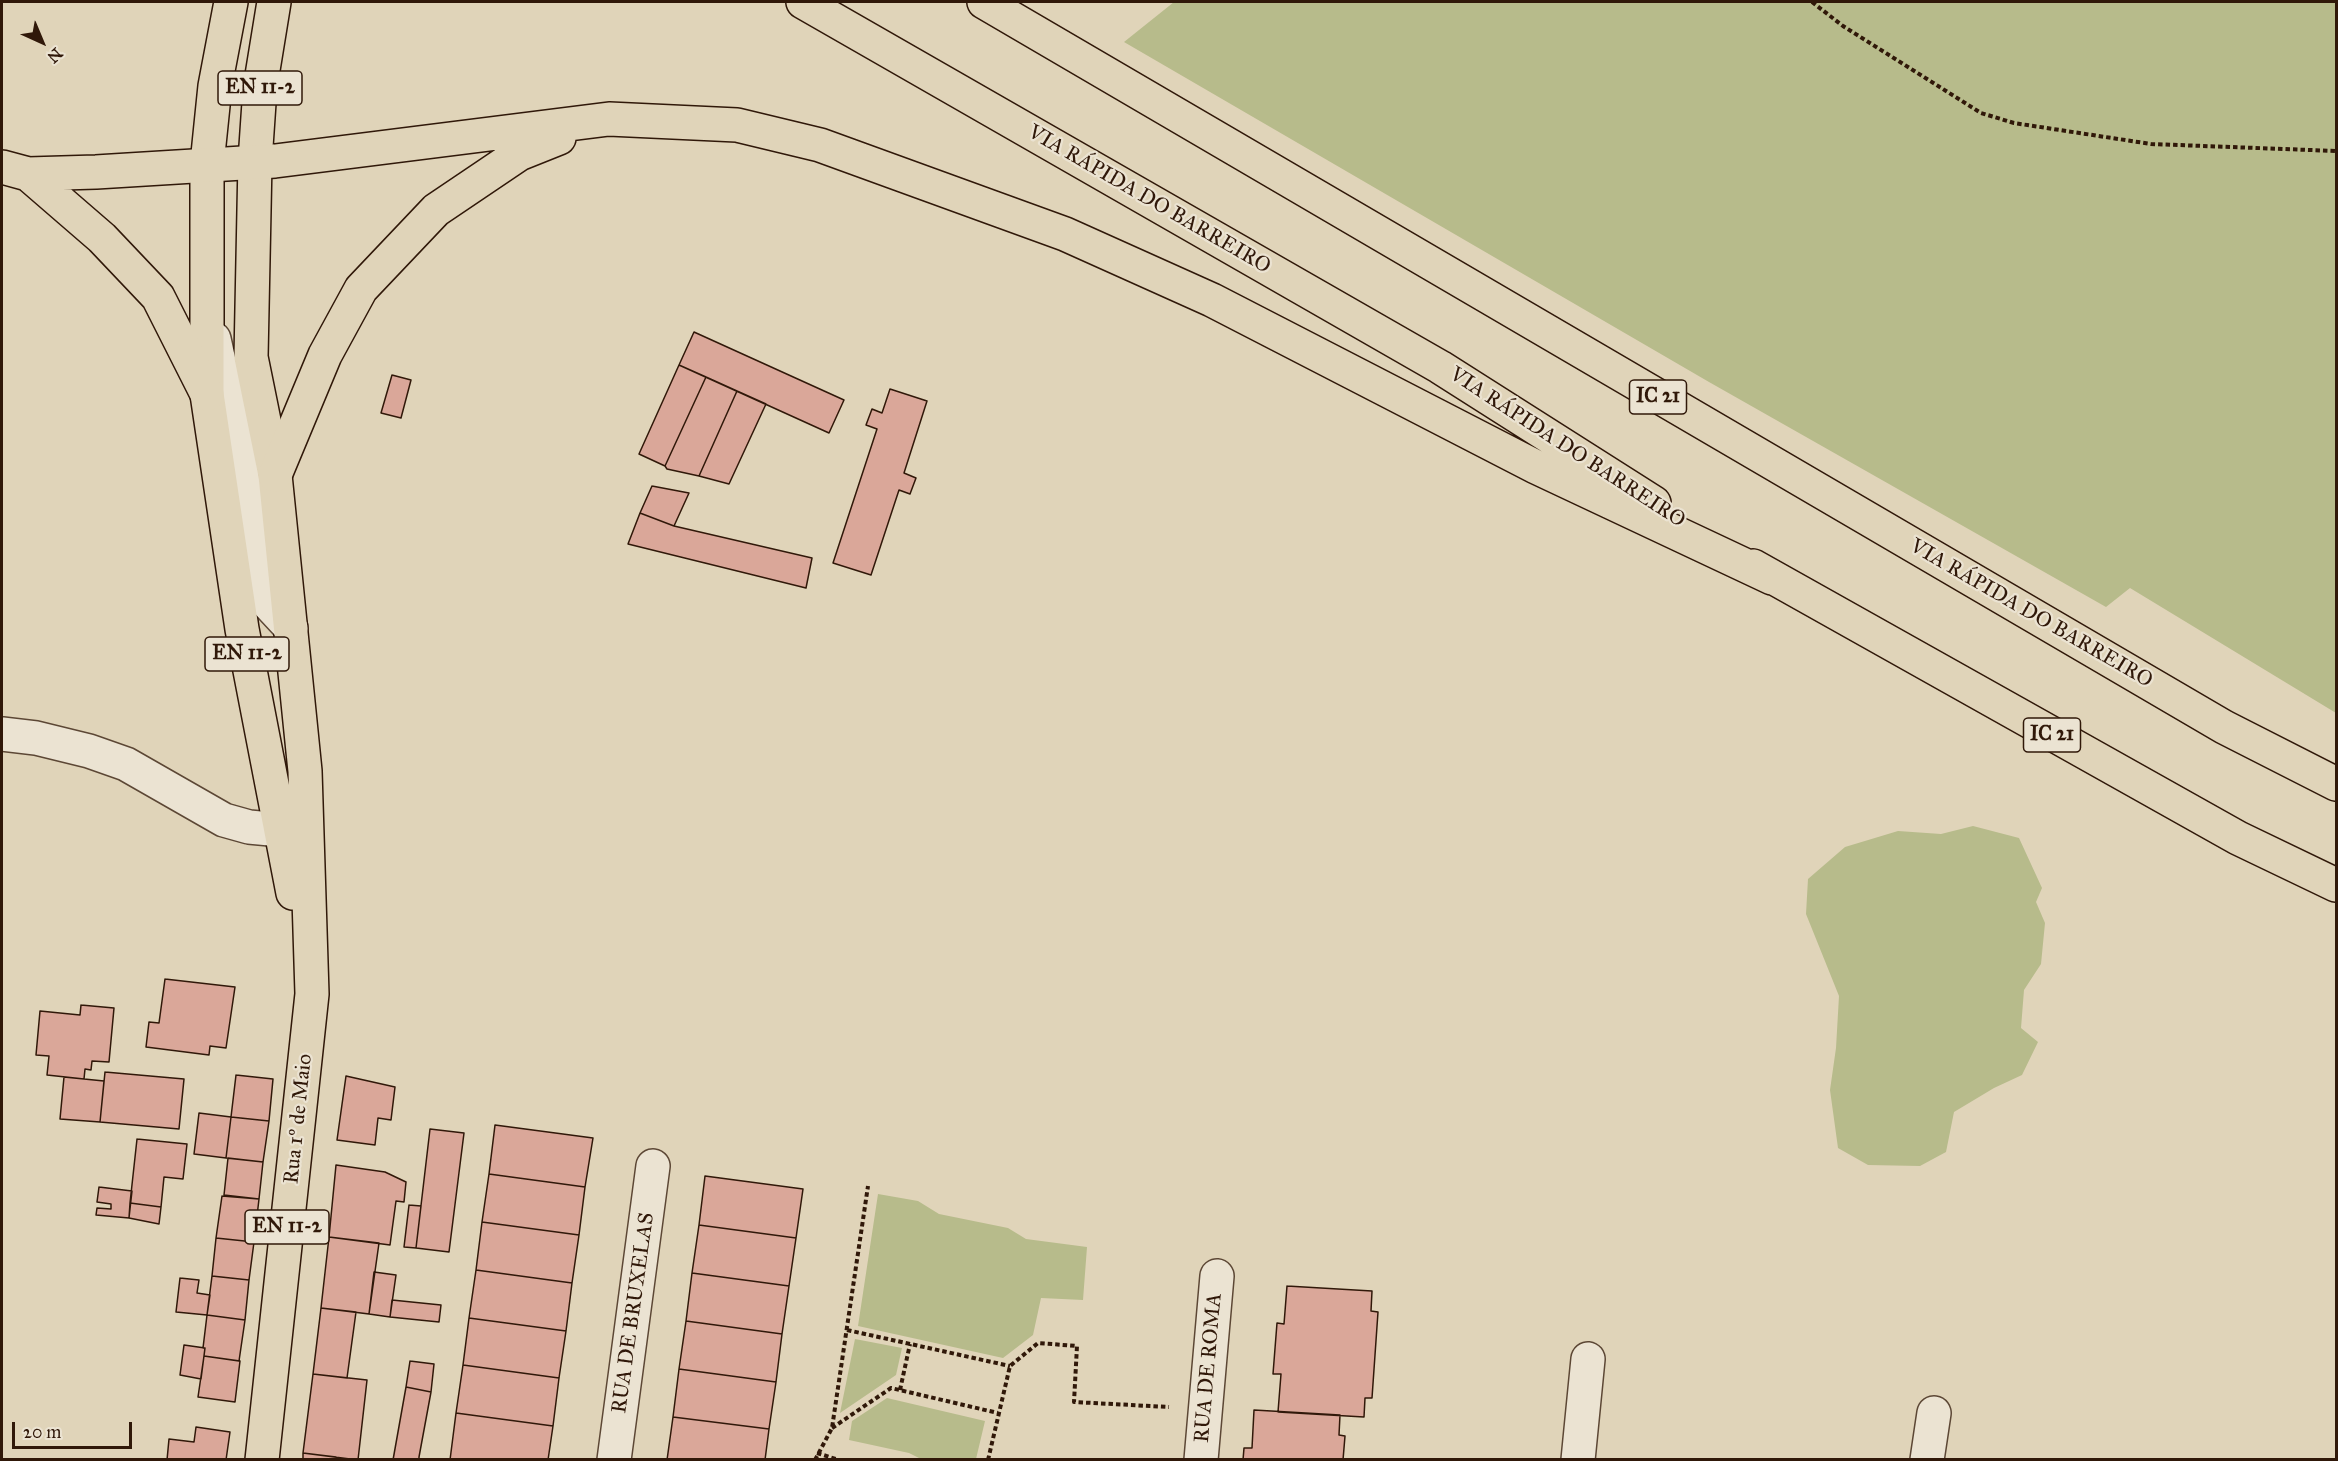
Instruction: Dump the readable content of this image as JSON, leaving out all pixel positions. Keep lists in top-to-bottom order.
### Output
{
  "streets": {
    "main road": [
      "EN 11-2",
      "VIA RÁPIDA DO BARREIRO",
      "IC 21",
      "Rua 1º de Maio"
    ],
    "street": ["RUA DE BRUXELAS", "RUA DE ROMA"]
  },
  "crossings": [
    ["EN 11-2", "Rua 1º de Maio"]
  ],
  "scale_bar": "20 m",
  "north": "bottom right"
}
